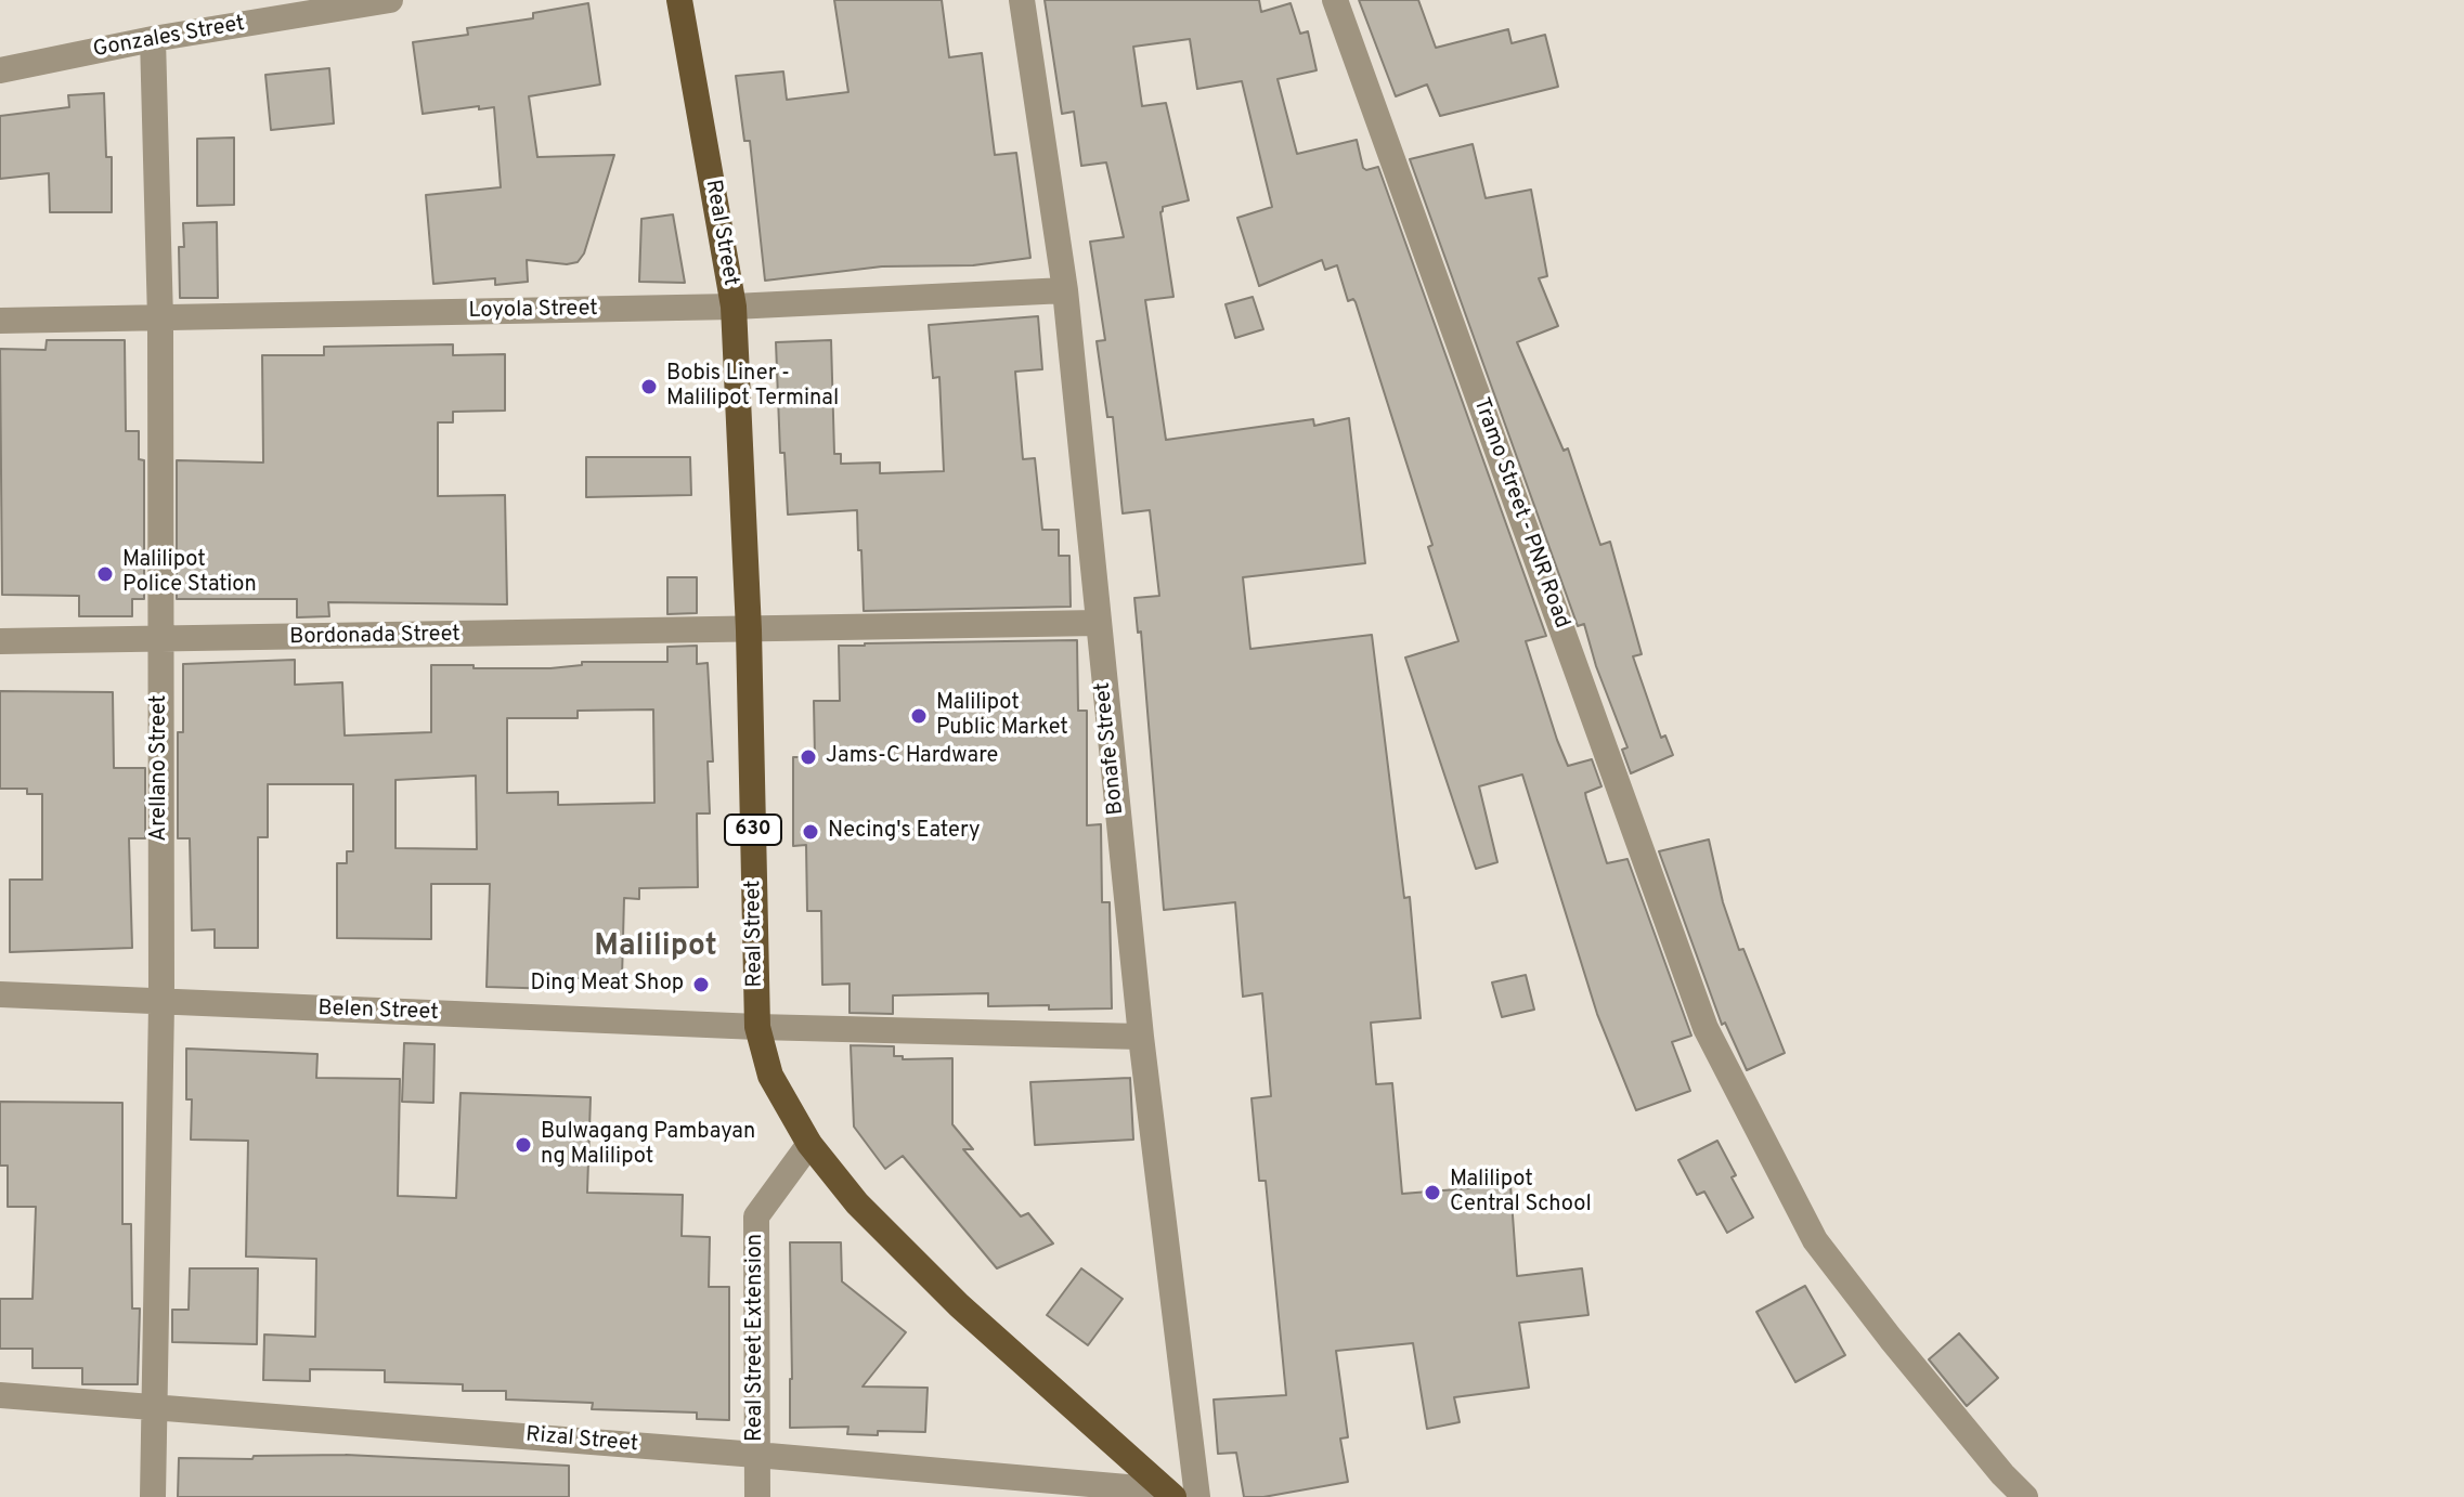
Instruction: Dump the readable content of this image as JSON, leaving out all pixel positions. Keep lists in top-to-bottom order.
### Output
{
  "streets": {
    "main road": ["Real Street", "630"],
    "street": [
      "Gonzales Street",
      "Loyola Street",
      "Tramo Street - PNR Road",
      "Bordonada Street",
      "Bonafe Street",
      "Arellano Street",
      "Belen Street",
      "Real Street Extension",
      "Rizal Street"
    ]
  },
  "crossings": [
    ["Gonzales Street", "Arellano Street"],
    ["Real Street", "Loyola Street"],
    ["Real Street", "Bordonada Street"],
    ["Real Street", "Belen Street"],
    ["Real Street", "Real Street Extension"],
    ["Real Street", "Rizal Street"],
    ["Loyola Street", "Bonafe Street"],
    ["Loyola Street", "Arellano Street"],
    ["Bordonada Street", "Bonafe Street"],
    ["Bordonada Street", "Arellano Street"],
    ["Bonafe Street", "Belen Street"],
    ["Arellano Street", "Belen Street"],
    ["Arellano Street", "Rizal Street"],
    ["Real Street Extension", "Rizal Street"]
  ],
  "districts": ["Malilipot"],
  "places": [
    "Bobis Liner - Malilipot Terminal",
    "Malilipot Police Station",
    "Malilipot Public Market",
    "Jams-C Hardware",
    "Necing's Eatery",
    "Ding Meat Shop",
    "Bulwagang Pambayan ng Malilipot",
    "Malilipot Central School"
  ]
}
